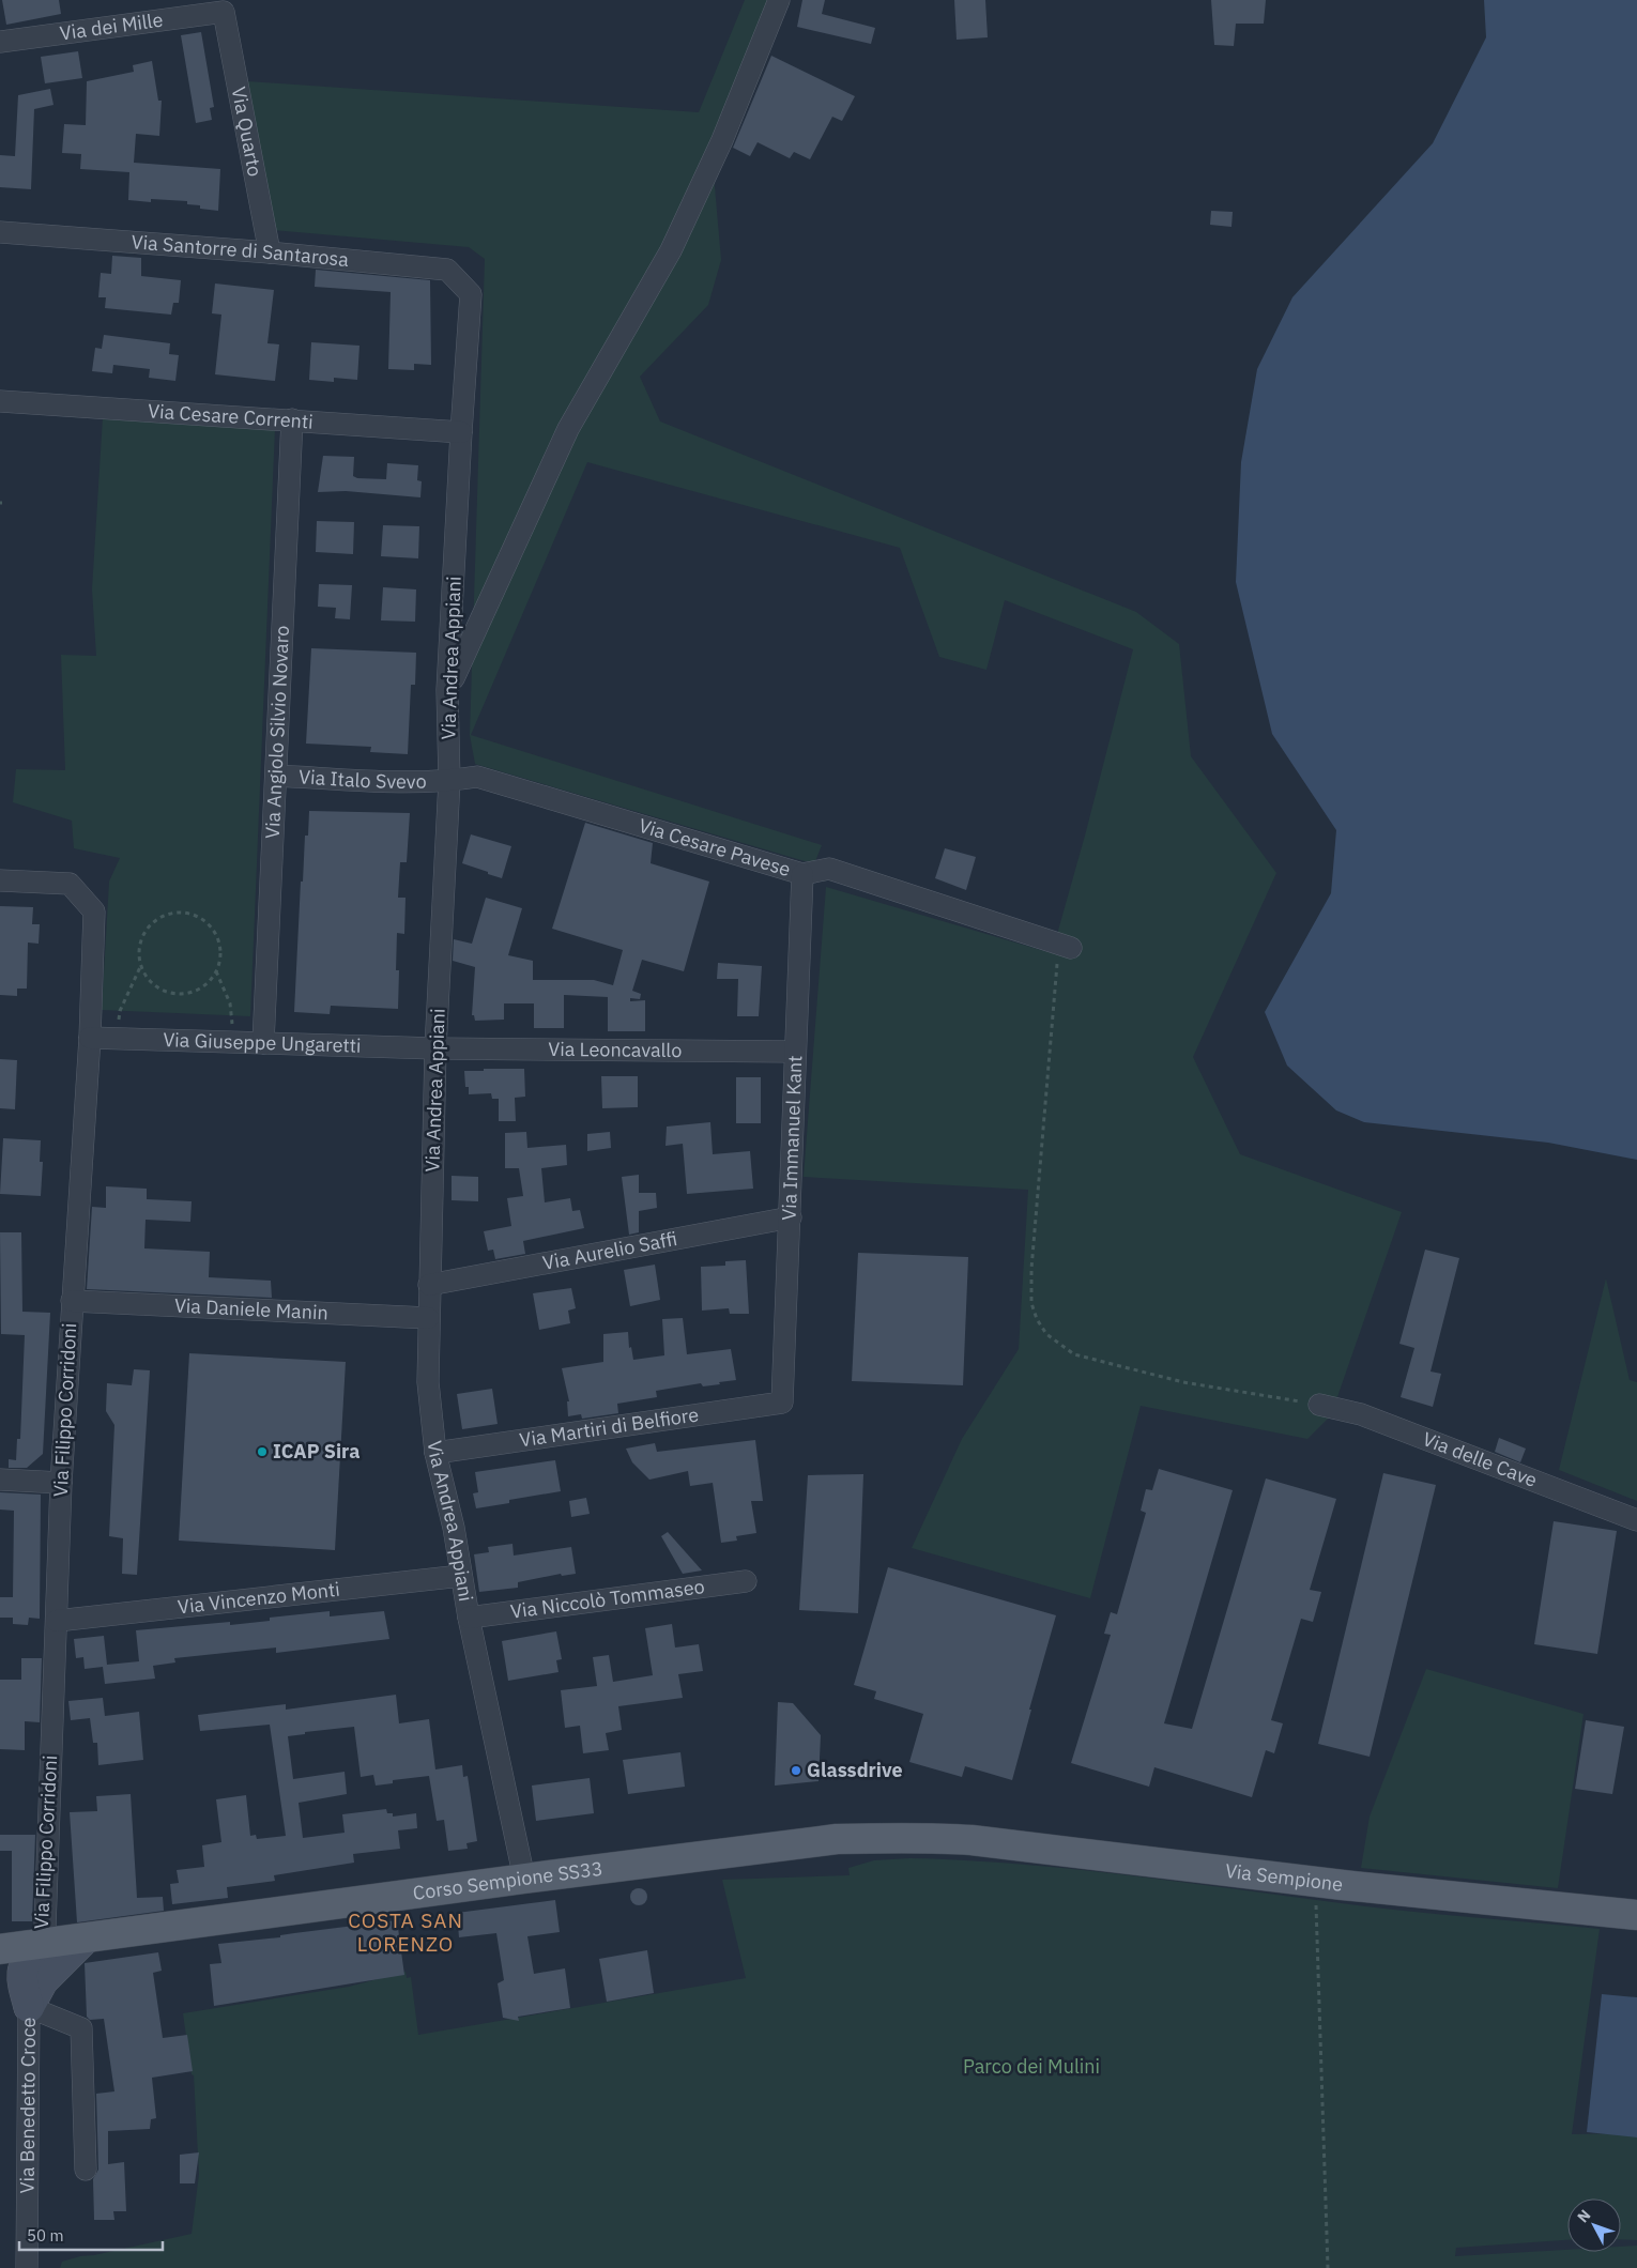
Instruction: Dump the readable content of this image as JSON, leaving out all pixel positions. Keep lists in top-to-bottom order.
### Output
{
  "streets": {
    "main road": ["Via Sempione", "Corso Sempione SS33"],
    "street": [
      "Via dei Mille",
      "Via Quarto",
      "Via Santorre di Santarosa",
      "Via Cesare Correnti",
      "Via Andrea Appiani",
      "Via Angiolo Silvio Novaro",
      "Via Italo Svevo",
      "Via Cesare Pavese",
      "Via Giuseppe Ungaretti",
      "Via Leoncavallo",
      "Via Immanuel Kant",
      "Via Aurelio Saffi",
      "Via Daniele Manin",
      "Via Filippo Corridoni",
      "Via Martiri di Belfiore",
      "Via delle Cave",
      "Via Vincenzo Monti",
      "Via Niccolò Tommaseo",
      "Via Benedetto Croce"
    ]
  },
  "crossings": [
    ["Via dei Mille", "Via Quarto"],
    ["Via Quarto", "Via Santorre di Santarosa"],
    ["Via Santorre di Santarosa", "Via Andrea Appiani"],
    ["Via Cesare Correnti", "Via Andrea Appiani"],
    ["Via Cesare Correnti", "Via Angiolo Silvio Novaro"],
    ["Via Andrea Appiani", "Via Italo Svevo"],
    ["Via Andrea Appiani", "Via Cesare Pavese"],
    ["Via Andrea Appiani", "Via Giuseppe Ungaretti"],
    ["Via Andrea Appiani", "Via Leoncavallo"],
    ["Via Andrea Appiani", "Via Aurelio Saffi"],
    ["Via Andrea Appiani", "Via Daniele Manin"],
    ["Via Andrea Appiani", "Via Martiri di Belfiore"],
    ["Via Andrea Appiani", "Via Vincenzo Monti"],
    ["Via Andrea Appiani", "Via Niccolò Tommaseo"],
    ["Via Andrea Appiani", "Corso Sempione SS33"],
    ["Via Angiolo Silvio Novaro", "Via Italo Svevo"],
    ["Via Angiolo Silvio Novaro", "Via Giuseppe Ungaretti"],
    ["Via Italo Svevo", "Via Cesare Pavese"],
    ["Via Cesare Pavese", "Via Immanuel Kant"],
    ["Via Giuseppe Ungaretti", "Via Leoncavallo"],
    ["Via Giuseppe Ungaretti", "Via Filippo Corridoni"],
    ["Via Leoncavallo", "Via Immanuel Kant"],
    ["Via Immanuel Kant", "Via Aurelio Saffi"],
    ["Via Immanuel Kant", "Via Martiri di Belfiore"],
    ["Via Daniele Manin", "Via Filippo Corridoni"],
    ["Via Filippo Corridoni", "Via Vincenzo Monti"],
    ["Via Filippo Corridoni", "Via Benedetto Croce"],
    ["Via Sempione", "Corso Sempione SS33"],
    ["Corso Sempione SS33", "Via Benedetto Croce"]
  ],
  "districts": ["COSTA SAN LORENZO"],
  "parks": ["Parco dei Mulini"],
  "places": ["ICAP Sira", "Glassdrive"],
  "scale_bar": "50 m",
  "north": "top left"
}
